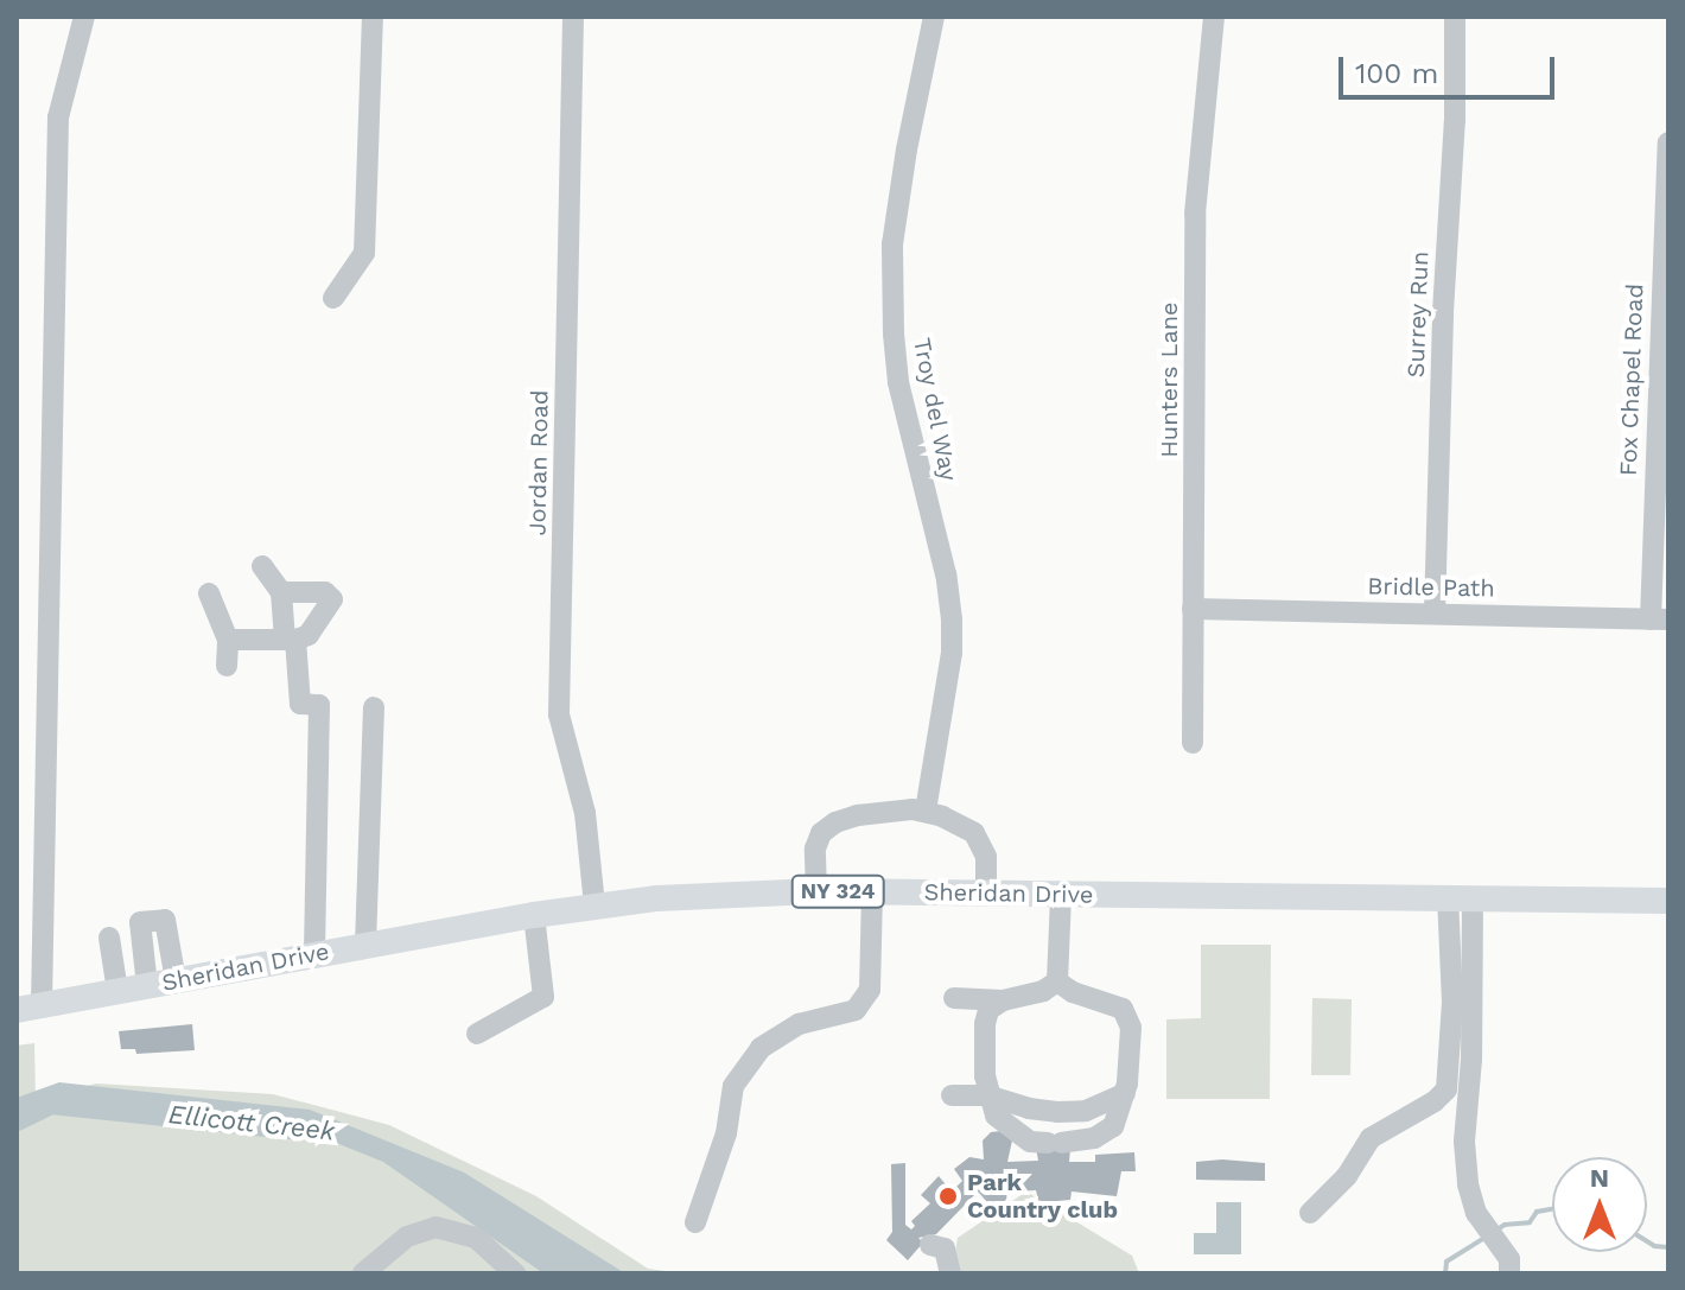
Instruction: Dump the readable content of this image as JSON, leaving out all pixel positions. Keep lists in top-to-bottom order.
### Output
{
  "streets": {
    "main road": ["NY 324", "Sheridan Drive"],
    "street": [
      "Surrey Run",
      "Hunters Lane",
      "Fox Chapel Road",
      "Troy del Way",
      "Jordan Road",
      "Bridle Path"
    ]
  },
  "crossings": [
    ["Surrey Run", "Bridle Path"],
    ["Hunters Lane", "Bridle Path"],
    ["Fox Chapel Road", "Bridle Path"],
    ["Jordan Road", "Sheridan Drive"]
  ],
  "water": ["Ellicott Creek"],
  "places": ["Park Country club"],
  "scale_bar": "100 m",
  "north": "top"
}
